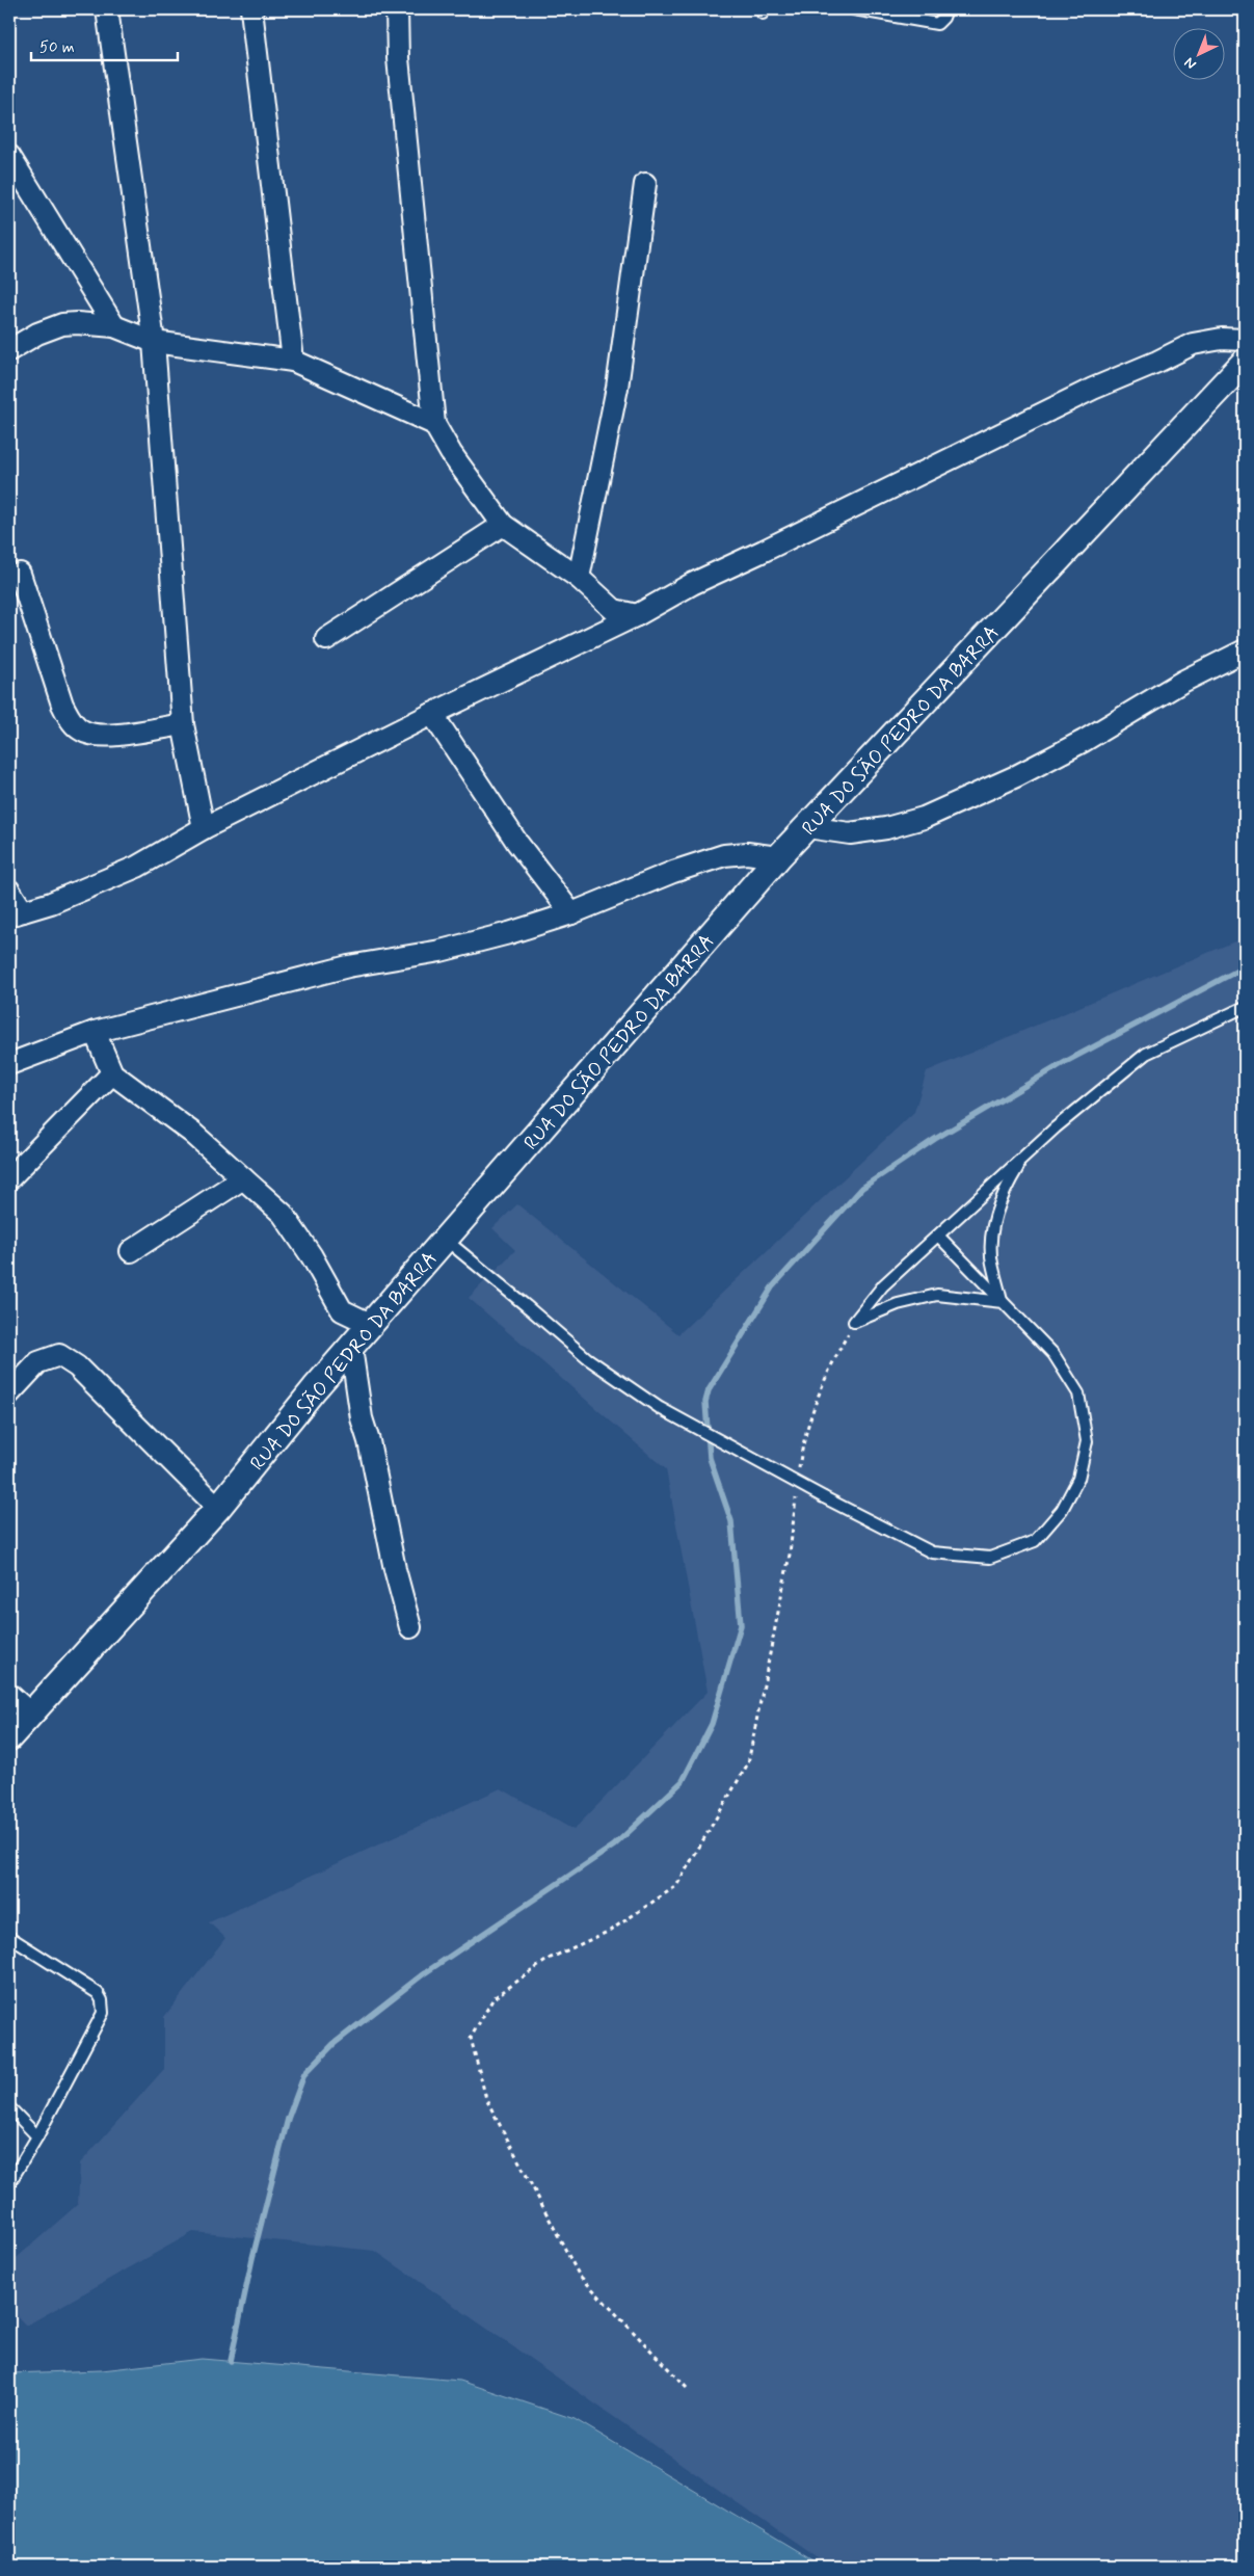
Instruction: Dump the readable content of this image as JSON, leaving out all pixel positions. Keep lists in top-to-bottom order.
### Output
{
  "streets": {
    "street": ["RUA DO SÃO PEDRO DA BARRA"]
  },
  "scale_bar": "50 m",
  "north": "bottom left"
}
